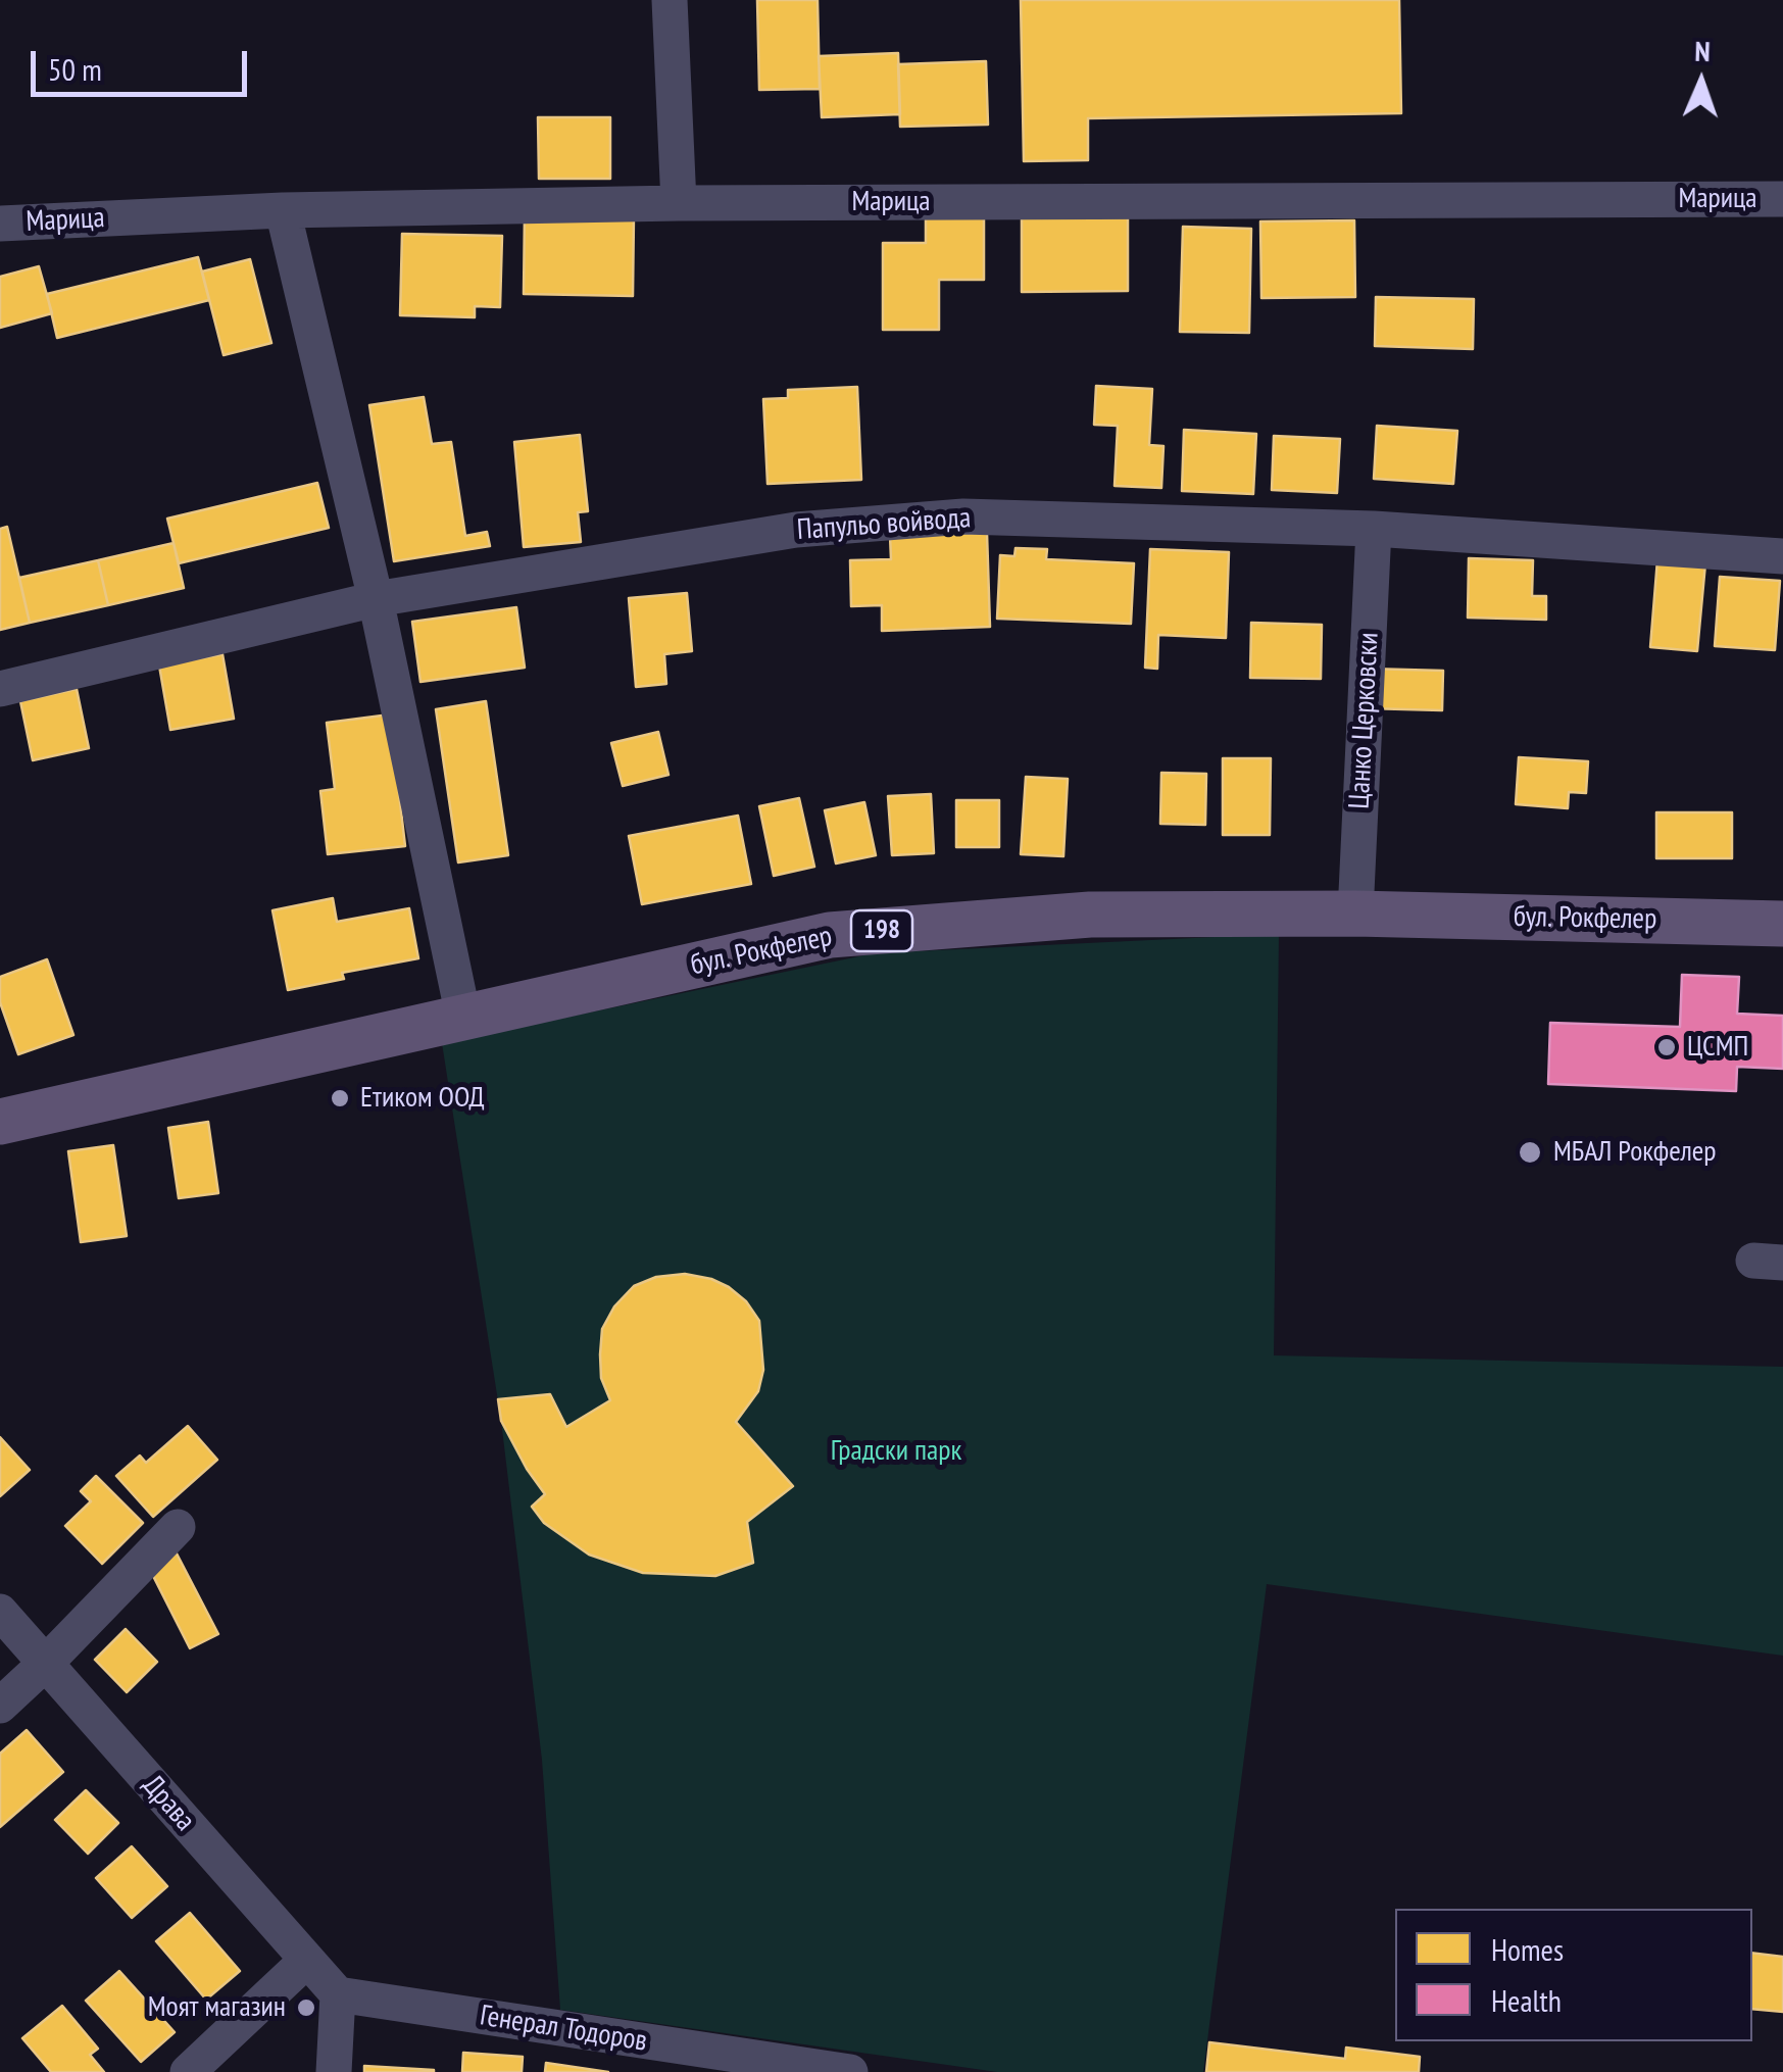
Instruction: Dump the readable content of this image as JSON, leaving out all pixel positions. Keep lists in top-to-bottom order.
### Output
{
  "streets": {
    "main road": ["бул. Рокфелер", "198"],
    "street": [
      "Марица",
      "Папульо войвода",
      "Цанко Церковски",
      "Драва",
      "Генерал Тодоров"
    ]
  },
  "crossings": [
    ["Папульо войвода", "Цанко Церковски"],
    ["Цанко Церковски", "бул. Рокфелер"],
    ["Драва", "Генерал Тодоров"]
  ],
  "parks": ["Градски парк"],
  "places": [
    "ЦСМП",
    "Етиком ООД",
    "МБАЛ Рокфелер",
    "Моят магазин"
  ],
  "legend": ["Homes", "Health"],
  "scale_bar": "50 m",
  "north": "top"
}
